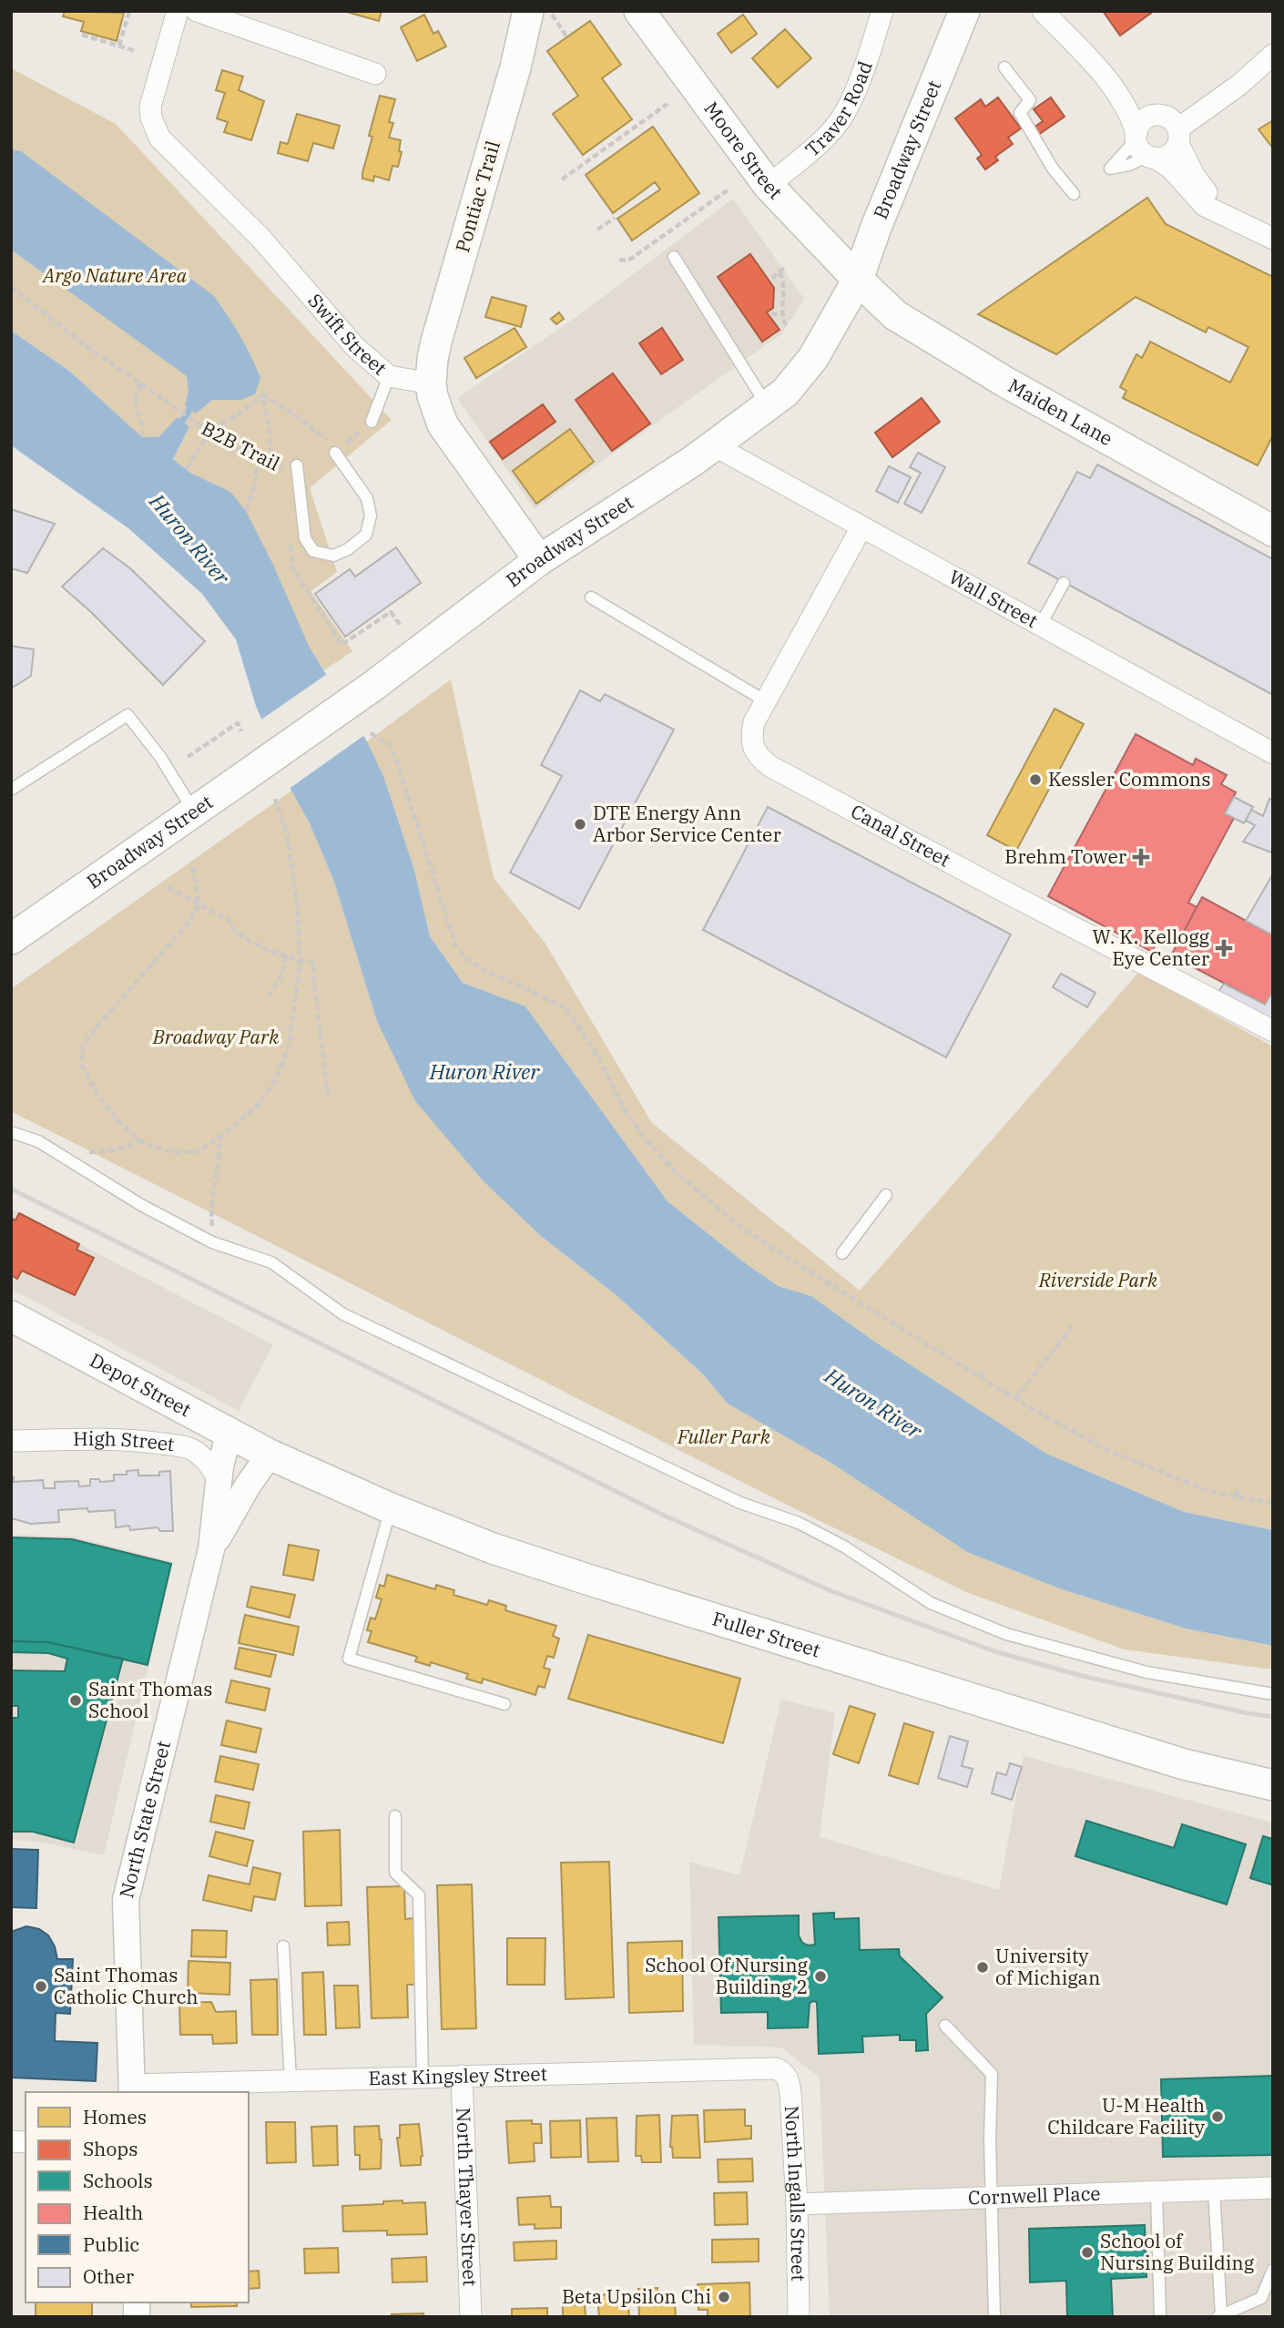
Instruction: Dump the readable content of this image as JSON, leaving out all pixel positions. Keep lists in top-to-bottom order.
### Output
{
  "streets": {
    "main road": [
      "Moore Street",
      "Broadway Street",
      "Pontiac Trail",
      "Maiden Lane",
      "Depot Street",
      "Fuller Street"
    ],
    "street": [
      "Traver Road",
      "Swift Street",
      "Wall Street",
      "Canal Street",
      "High Street",
      "North State Street",
      "East Kingsley Street",
      "North Ingalls Street",
      "North Thayer Street",
      "Cornwell Place"
    ],
    "path": ["B2B Trail"]
  },
  "crossings": [
    ["Traver Road", "Moore Street"],
    ["Moore Street", "Broadway Street"],
    ["Moore Street", "Maiden Lane"],
    ["Broadway Street", "Maiden Lane"],
    ["Broadway Street", "Wall Street"],
    ["Pontiac Trail", "Swift Street"],
    ["Wall Street", "Canal Street"],
    ["Depot Street", "Fuller Street"],
    ["North State Street", "East Kingsley Street"],
    ["East Kingsley Street", "North Ingalls Street"],
    ["East Kingsley Street", "North Thayer Street"],
    ["North Ingalls Street", "Cornwell Place"]
  ],
  "water": ["Huron River"],
  "parks": [
    "Argo Nature Area",
    "Broadway Park",
    "Riverside Park",
    "Fuller Park"
  ],
  "places": {
    "other": [
      "Kessler Commons",
      "DTE Energy Ann Arbor Service Center",
      "Saint Thomas School",
      "University of Michigan",
      "School Of Nursing Building 2",
      "Saint Thomas Catholic Church",
      "U-M Health Childcare Facility",
      "School of Nursing Building",
      "Beta Upsilon Chi"
    ],
    "health": ["Brehm Tower", "W. K. Kellogg Eye Center"]
  },
  "legend": [
    "Homes",
    "Shops",
    "Schools",
    "Health",
    "Public",
    "Other"
  ]
}
